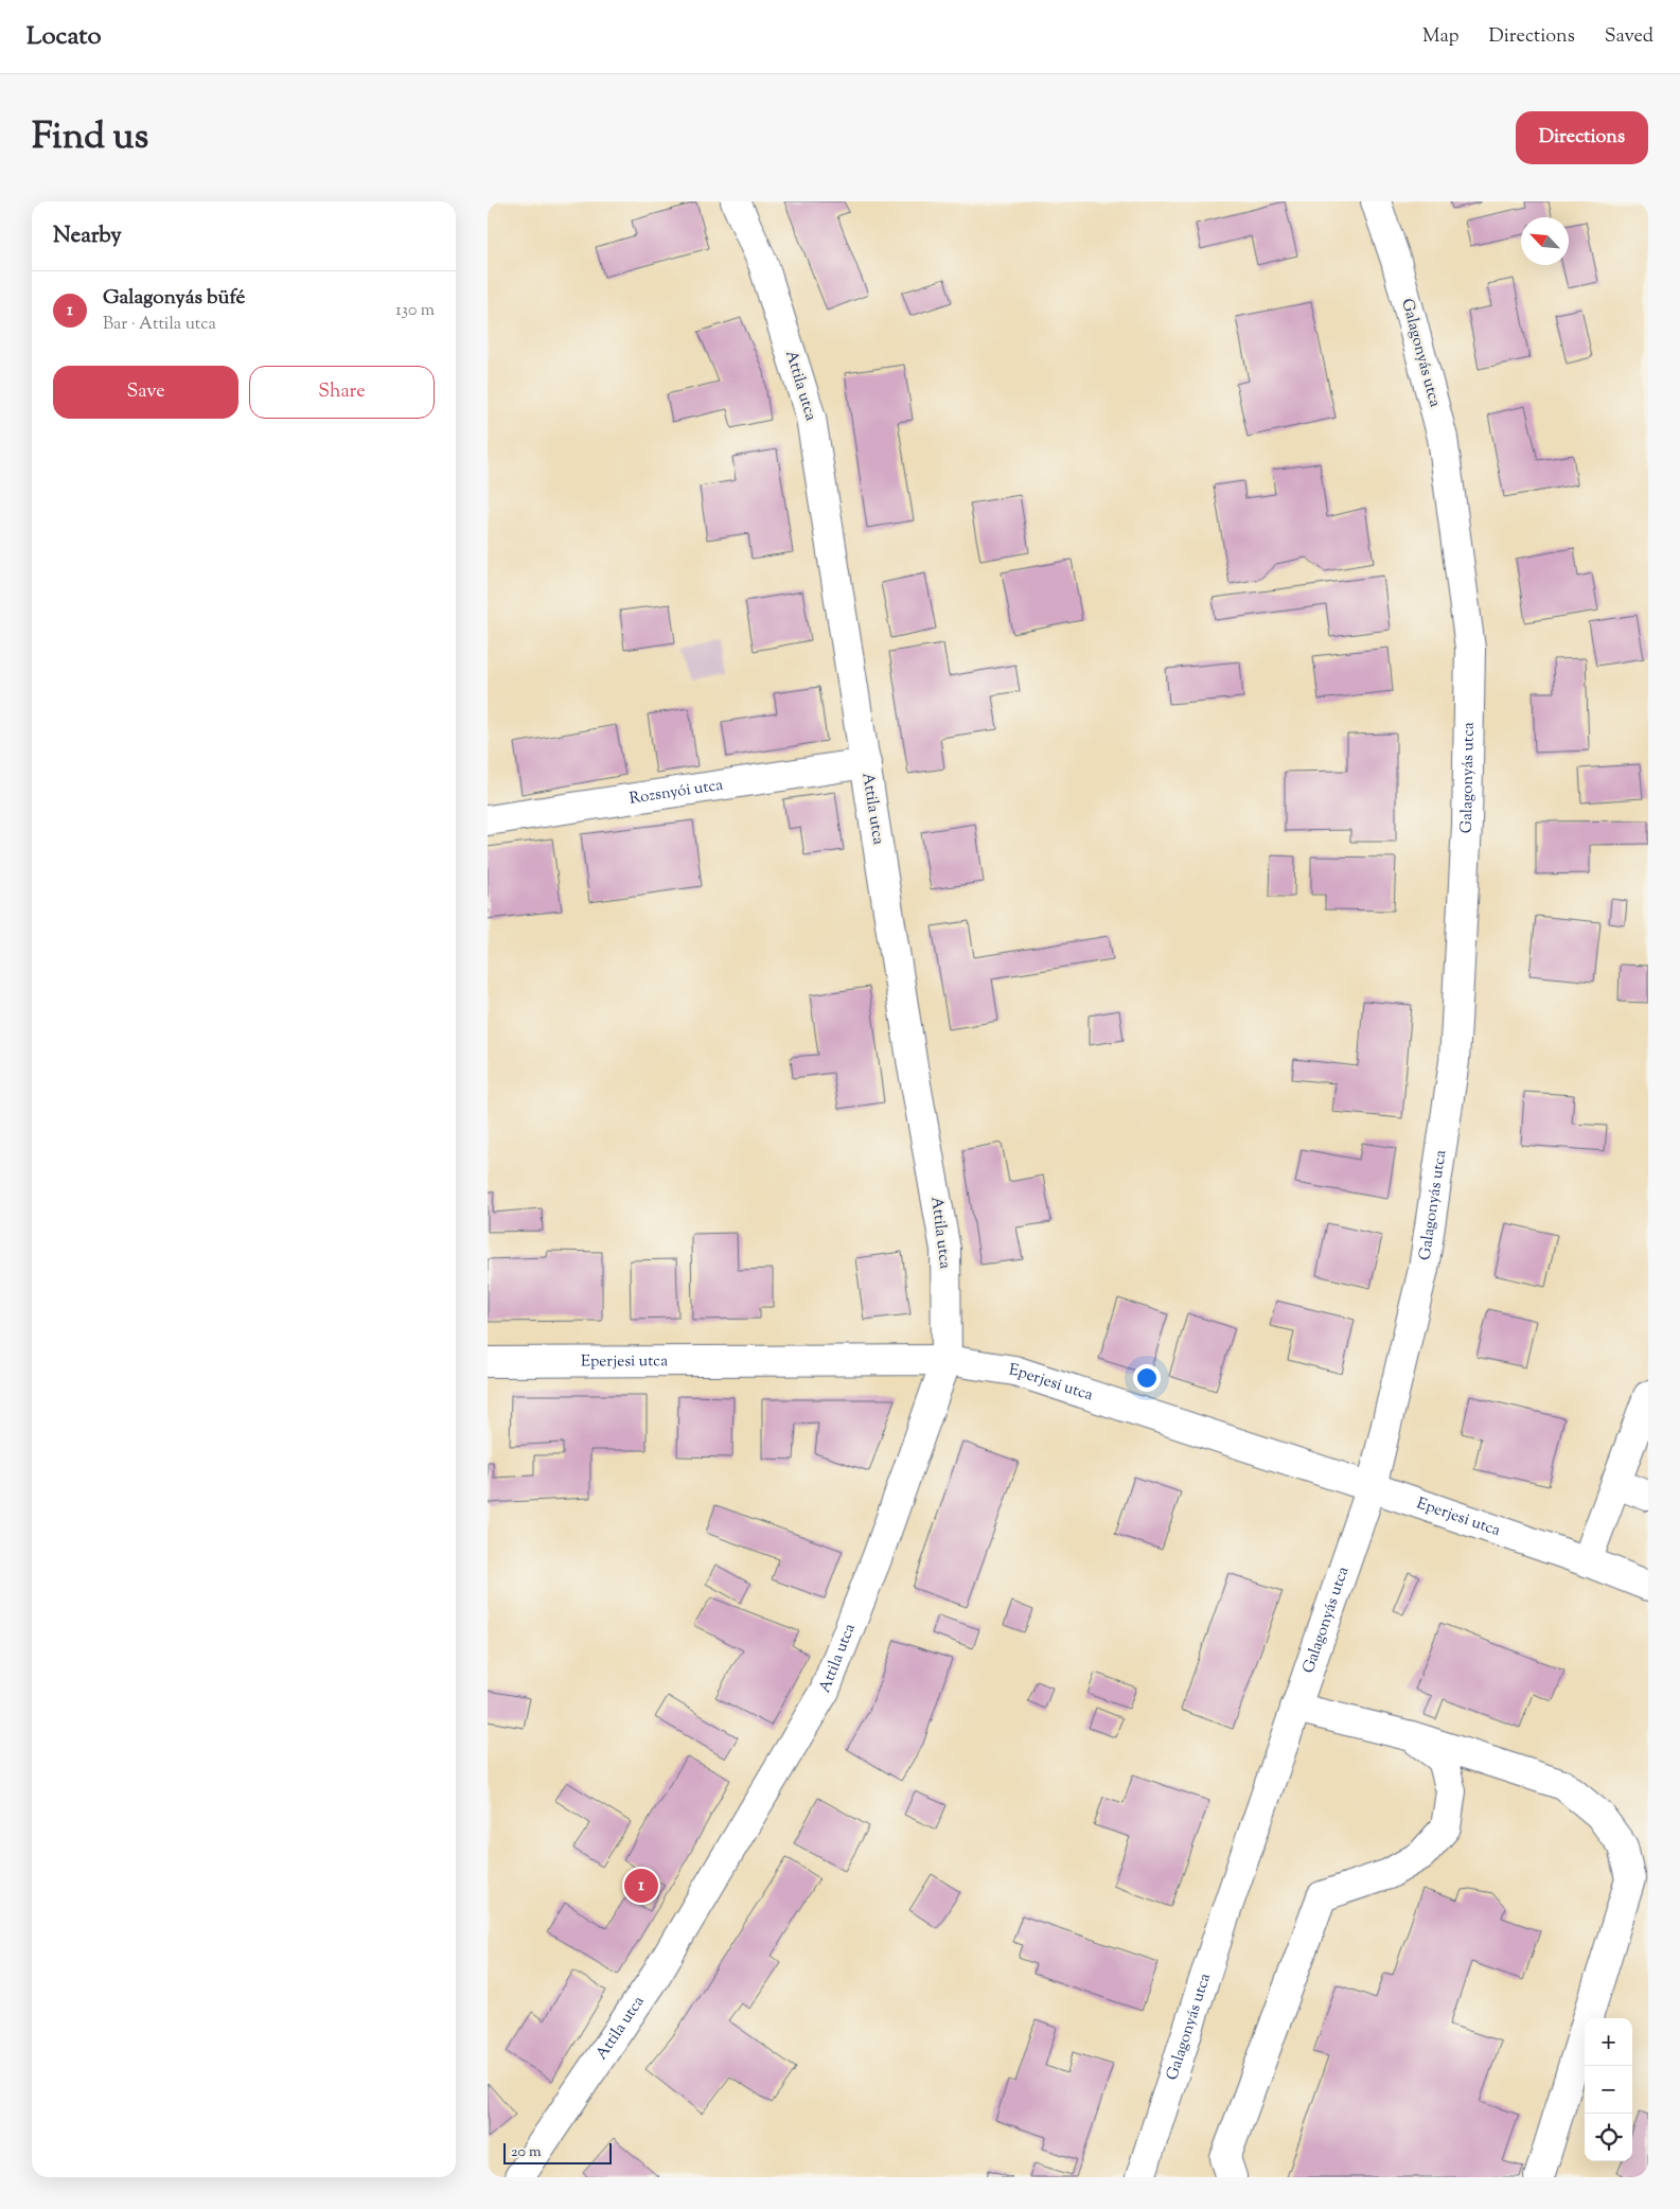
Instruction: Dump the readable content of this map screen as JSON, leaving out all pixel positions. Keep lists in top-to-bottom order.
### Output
{
  "streets": {
    "street": [
      "Galagonyás utca",
      "Attila utca",
      "Rozsnyói utca",
      "Eperjesi utca"
    ]
  },
  "crossings": [
    ["Galagonyás utca", "Eperjesi utca"],
    ["Attila utca", "Rozsnyói utca"],
    ["Attila utca", "Eperjesi utca"]
  ],
  "scale_bar": "20 m",
  "north": "top left",
  "page": {
    "header": "Locato",
    "nav": ["Map", "Directions", "Saved"],
    "title": "Find us",
    "buttons": [
      "Directions",
      ["Save", "Share"]
    ],
    "heading": "Nearby",
    "list": [
      {
        "mark": "1",
        "name": "Galagonyás büfé",
        "note": "Bar · Attila utca",
        "value": "130 m"
      }
    ],
    "pins": "1",
    "map_buttons": ["+", "−"],
    "scale": "20 m"
  }
}
